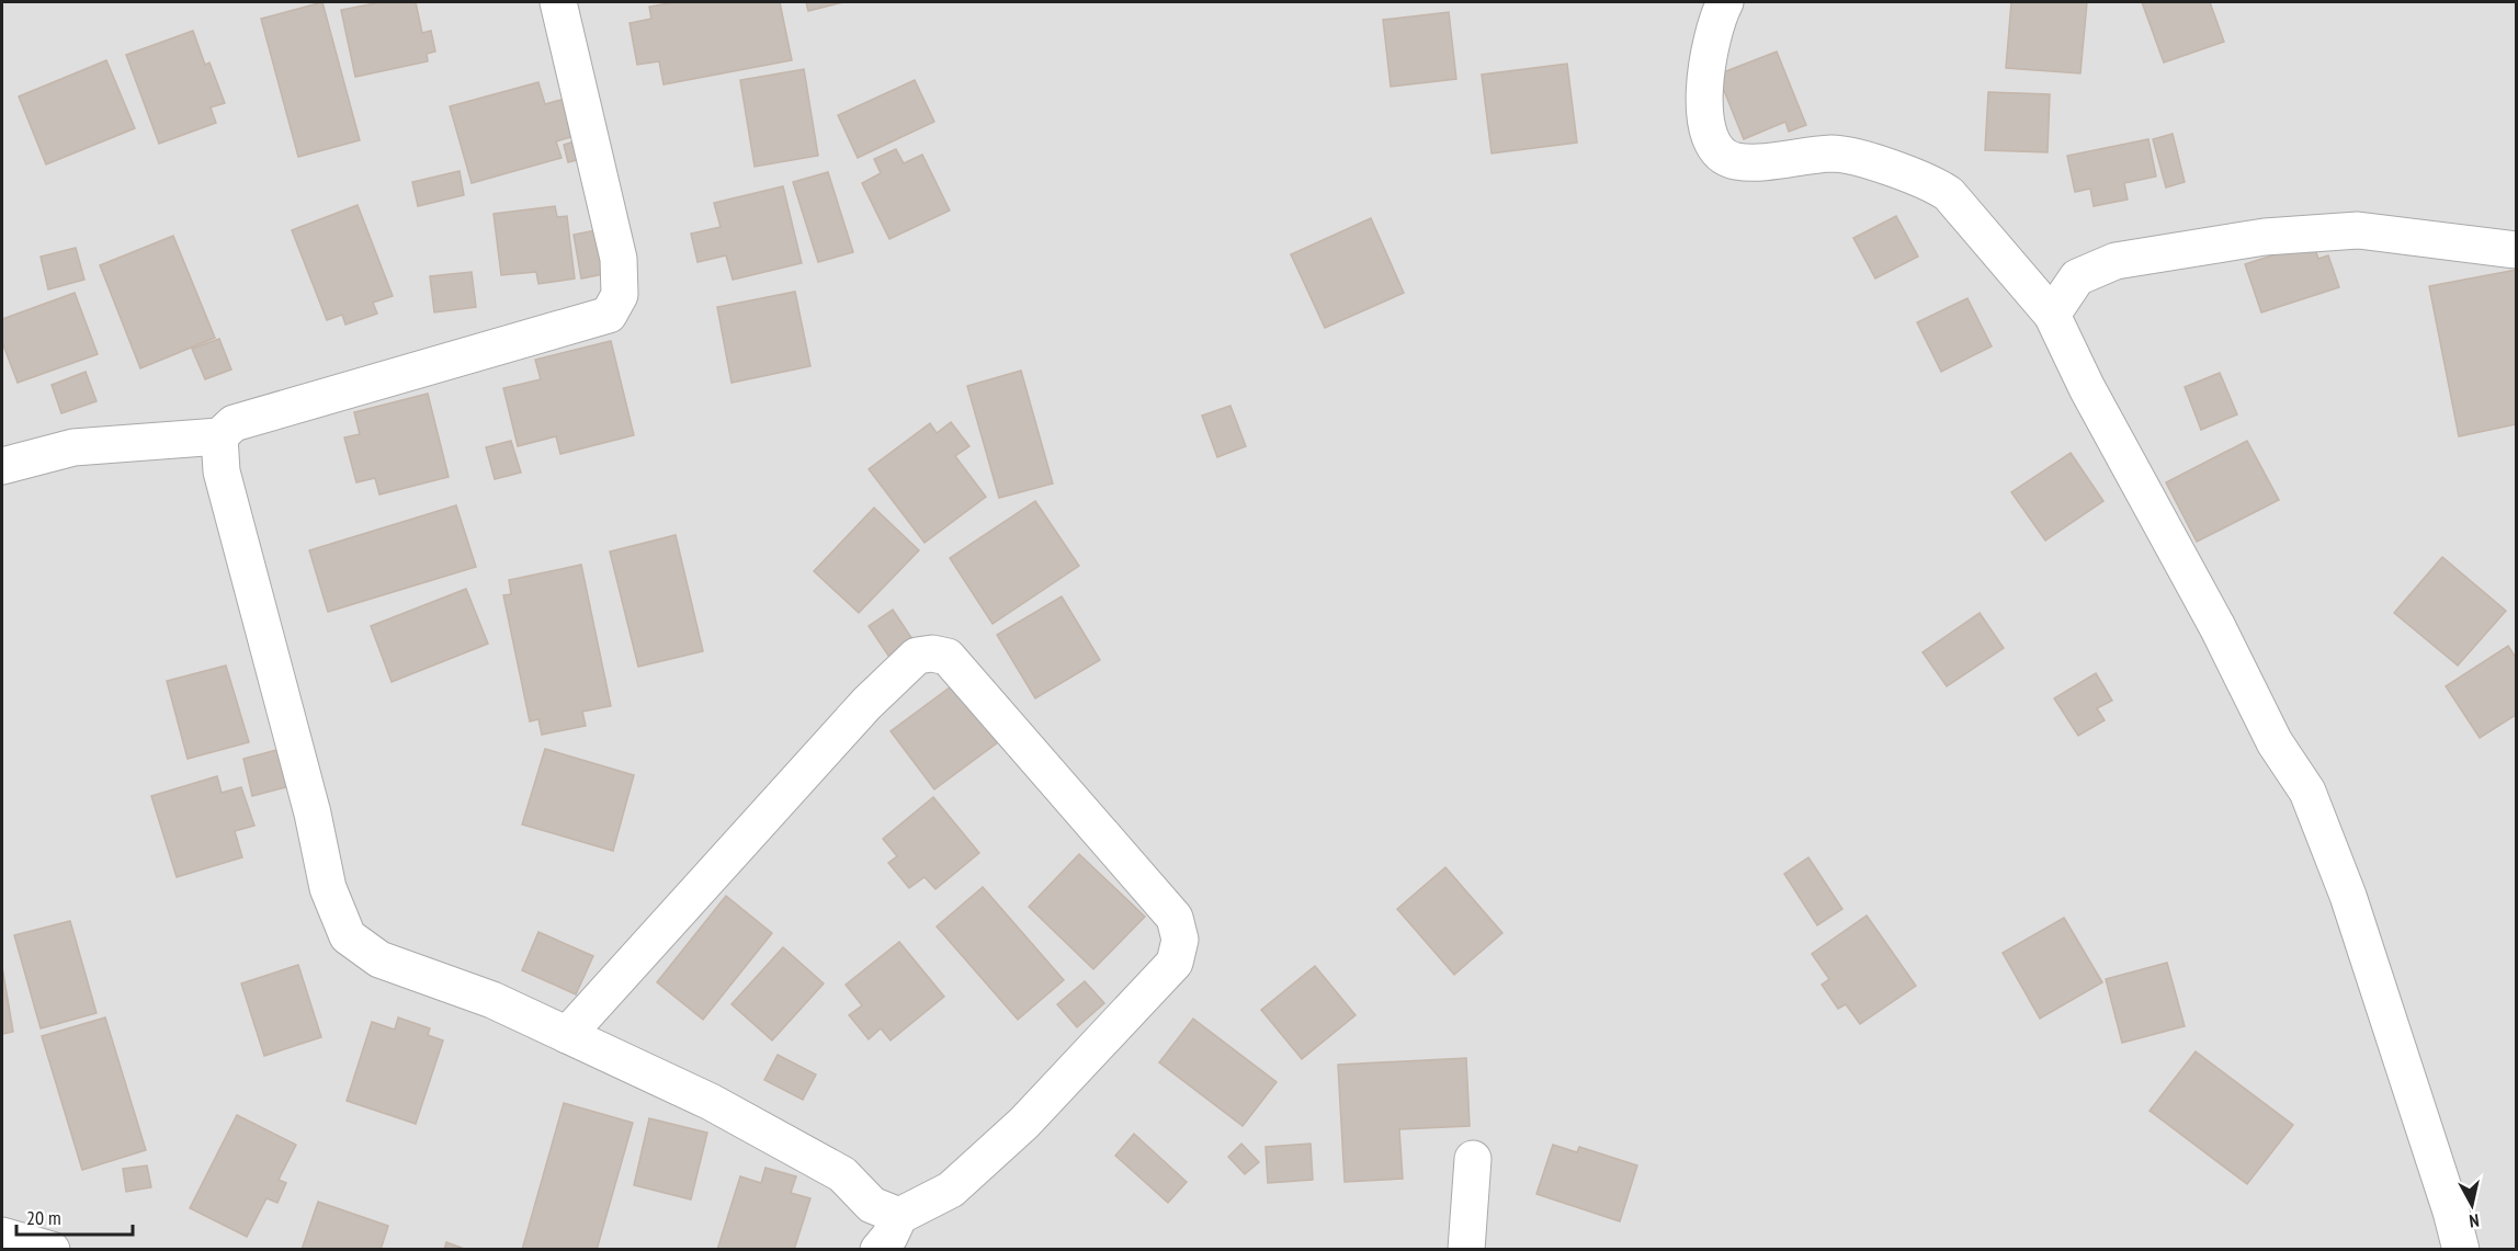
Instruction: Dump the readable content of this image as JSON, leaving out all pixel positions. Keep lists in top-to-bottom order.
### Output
{
  "scale_bar": "20 m",
  "north": "bottom"
}
